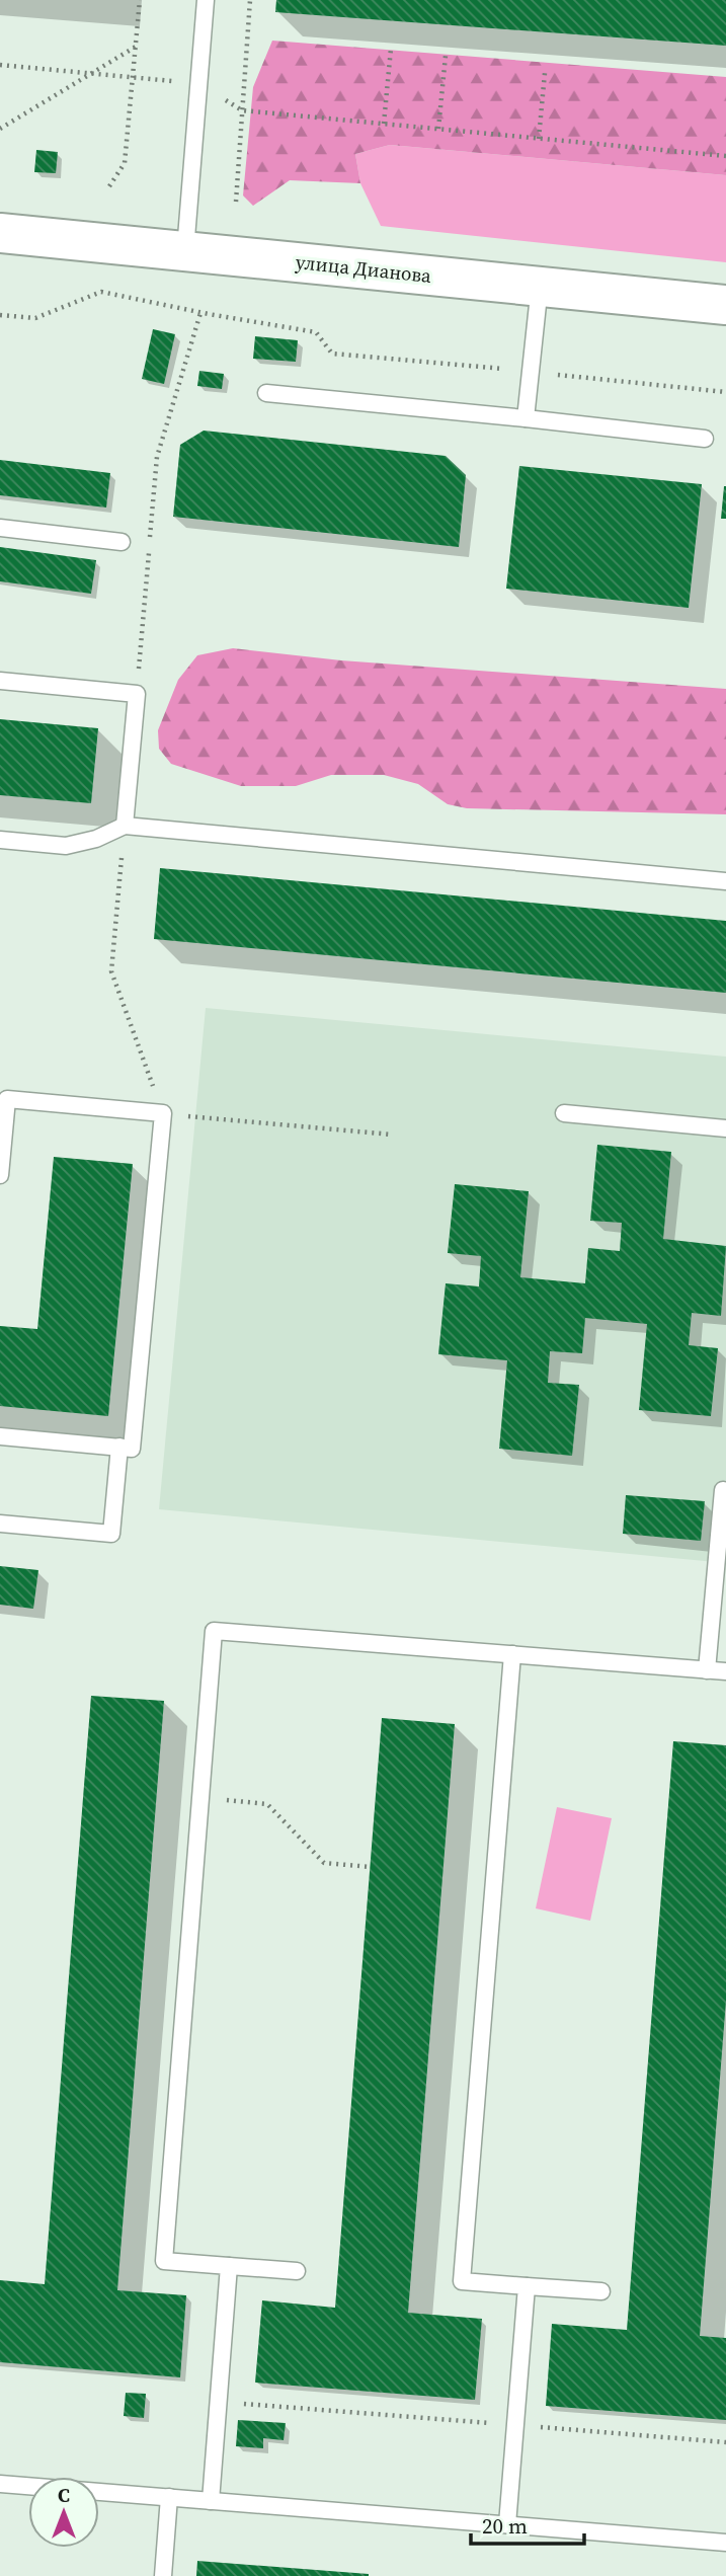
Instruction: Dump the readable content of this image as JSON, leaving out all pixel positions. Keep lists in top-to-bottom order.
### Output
{
  "streets": {
    "main road": ["улица Дианова"]
  },
  "scale_bar": "20 m",
  "north": "top"
}
